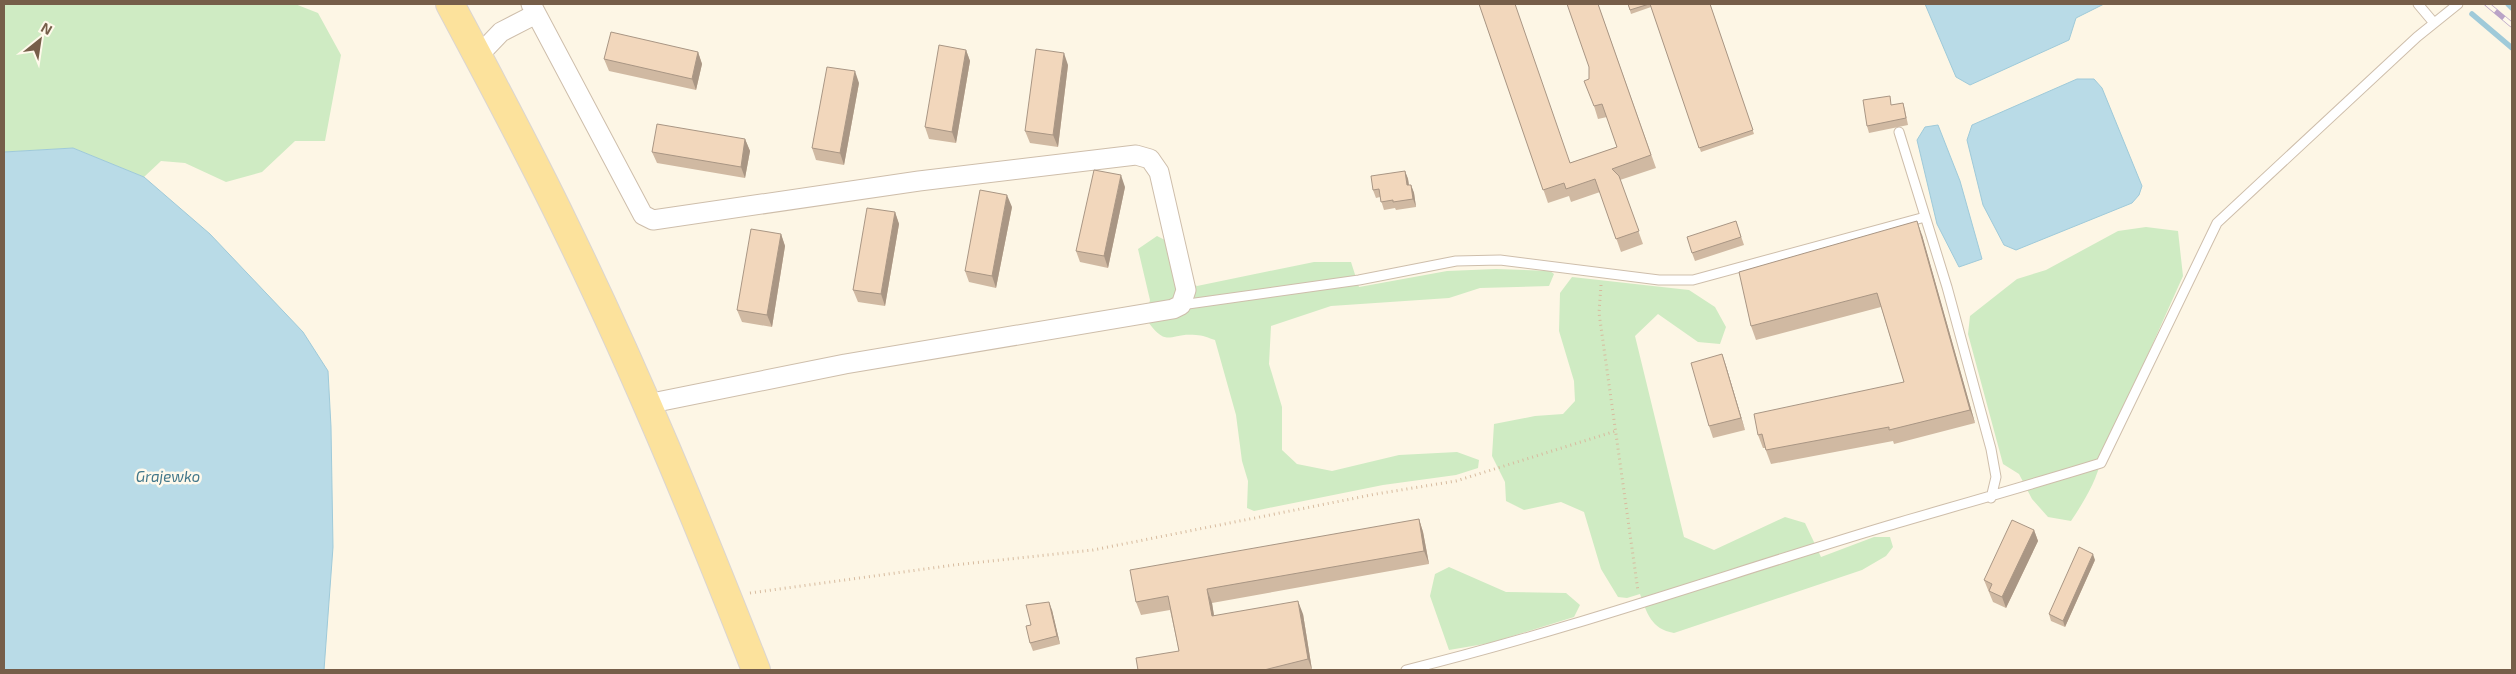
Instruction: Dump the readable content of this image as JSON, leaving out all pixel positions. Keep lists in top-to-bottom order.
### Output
{
  "water": ["Grajewko"],
  "north": "top right"
}
